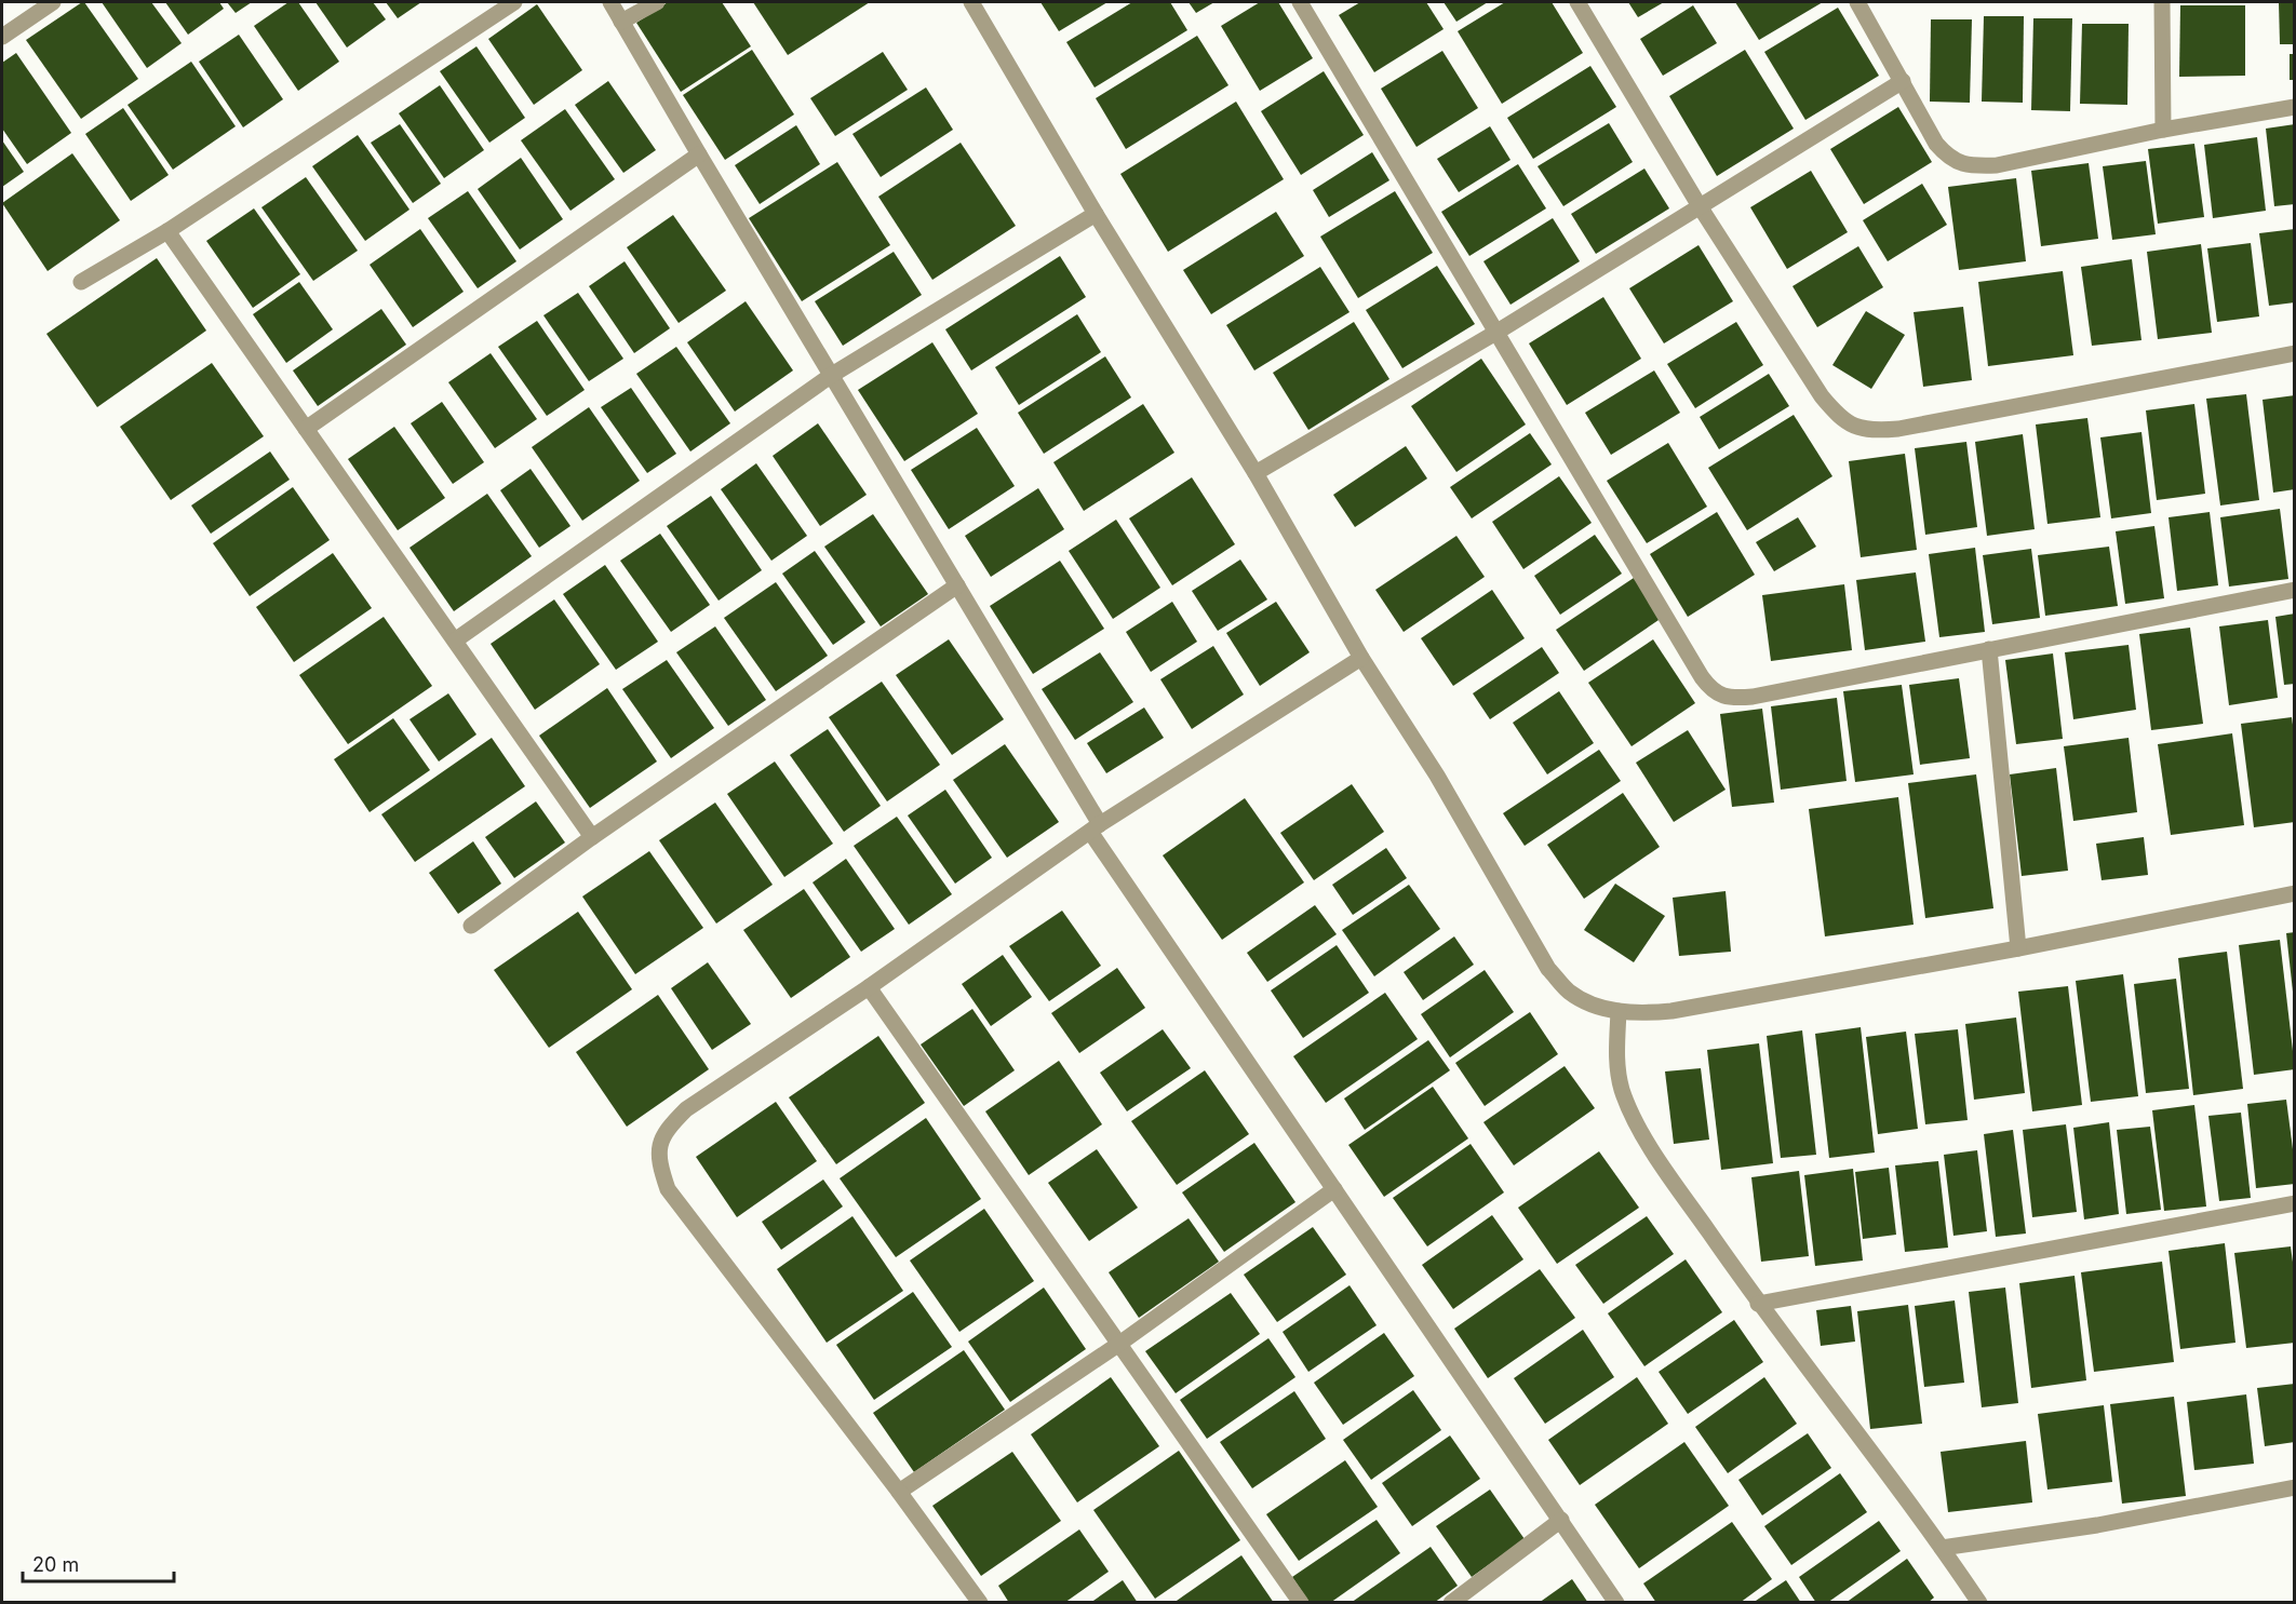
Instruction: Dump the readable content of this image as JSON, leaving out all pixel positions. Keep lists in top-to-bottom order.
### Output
{
  "scale_bar": "20 m"
}
